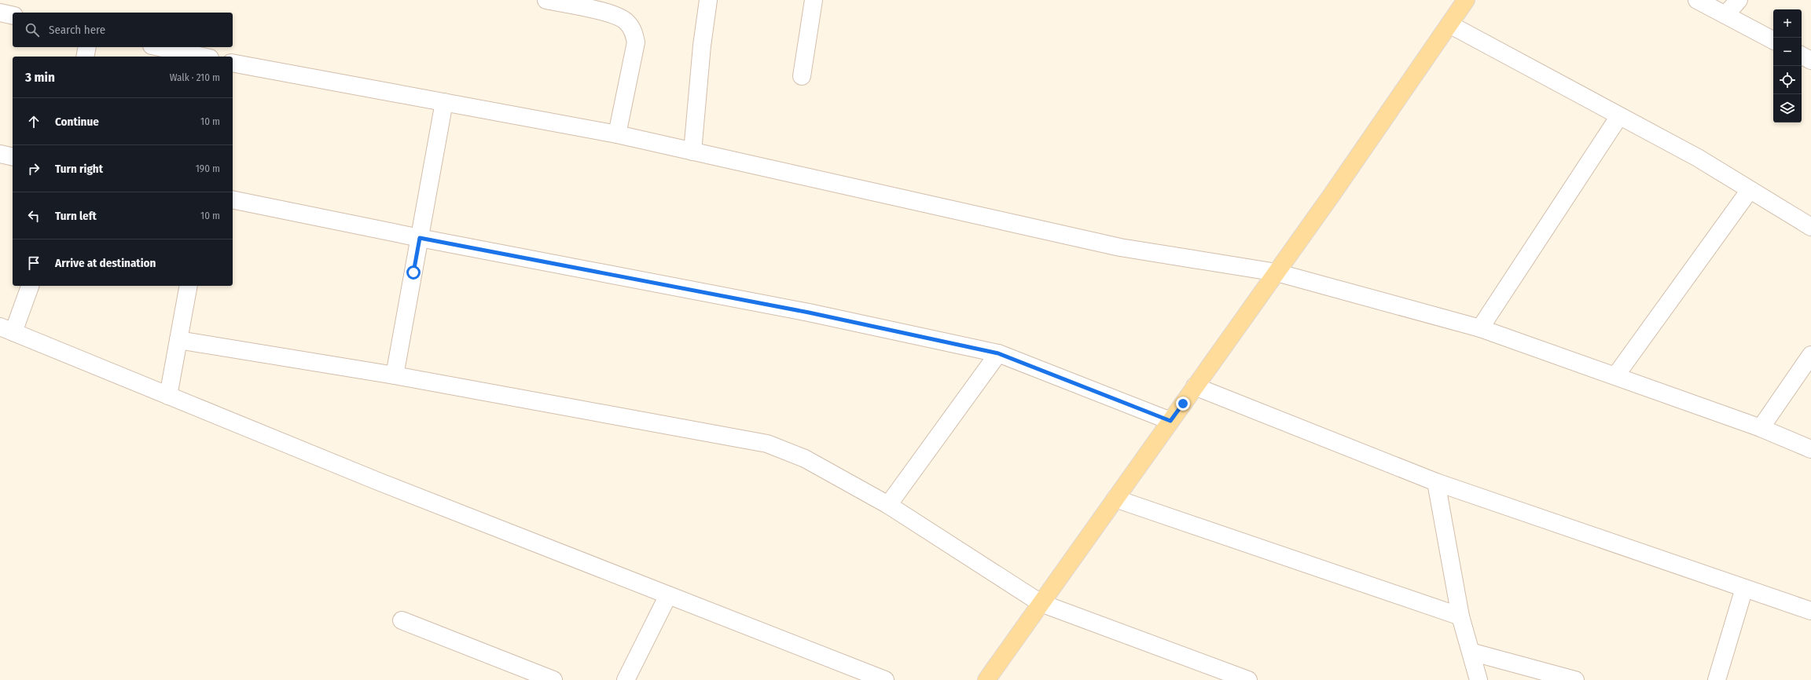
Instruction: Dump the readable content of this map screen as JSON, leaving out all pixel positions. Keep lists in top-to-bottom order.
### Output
{
  "page": {
    "map_buttons": ["+", "−"],
    "search": "Search here",
    "heading": ["3 min", "Walk · 210 m"],
    "list": [
      ["Continue", "10 m"],
      ["Turn right", "190 m"],
      ["Turn left", "10 m"],
      "Arrive at destination"
    ]
  }
}
